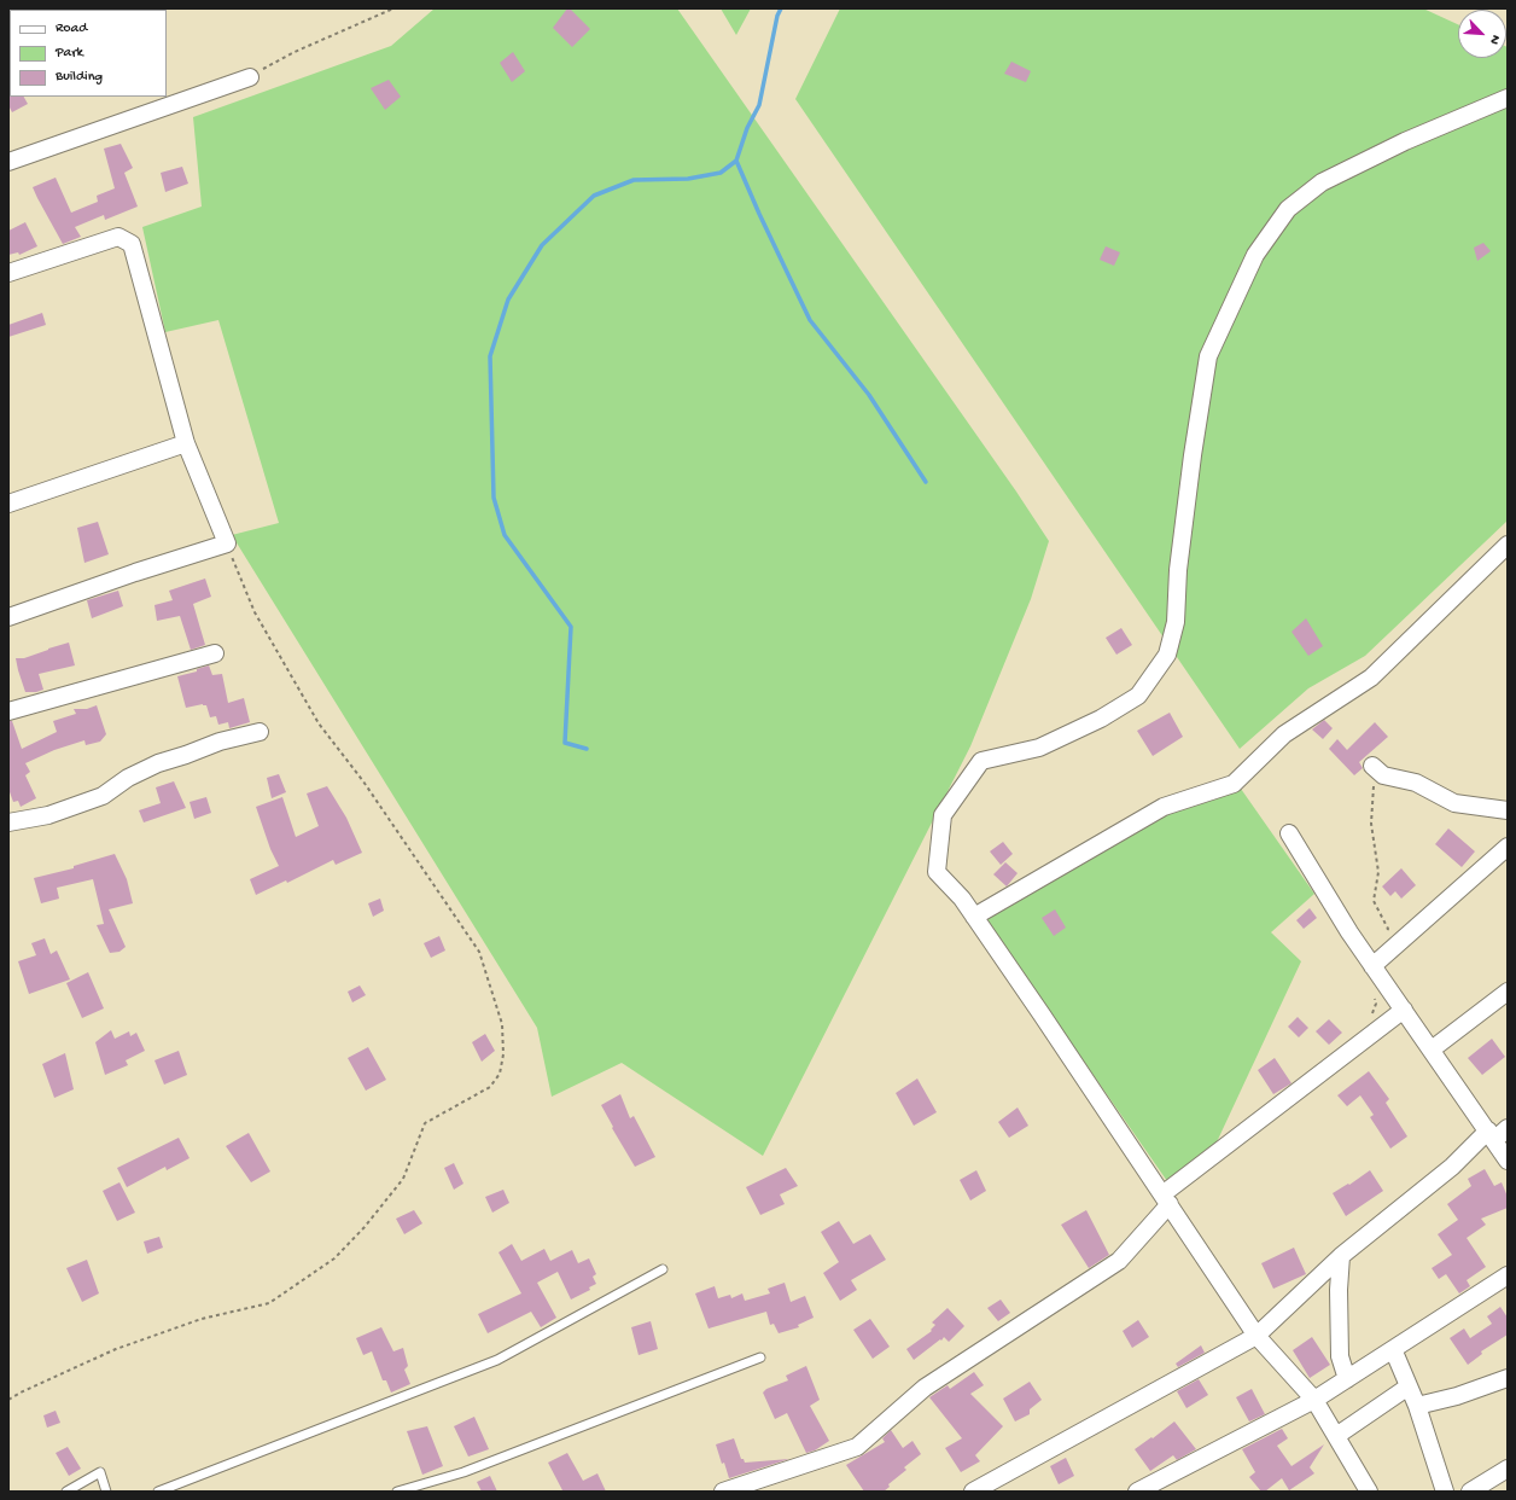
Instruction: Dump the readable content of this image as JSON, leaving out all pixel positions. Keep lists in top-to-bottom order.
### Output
{
  "legend": ["Road", "Park", "Building"],
  "north": "bottom right"
}
